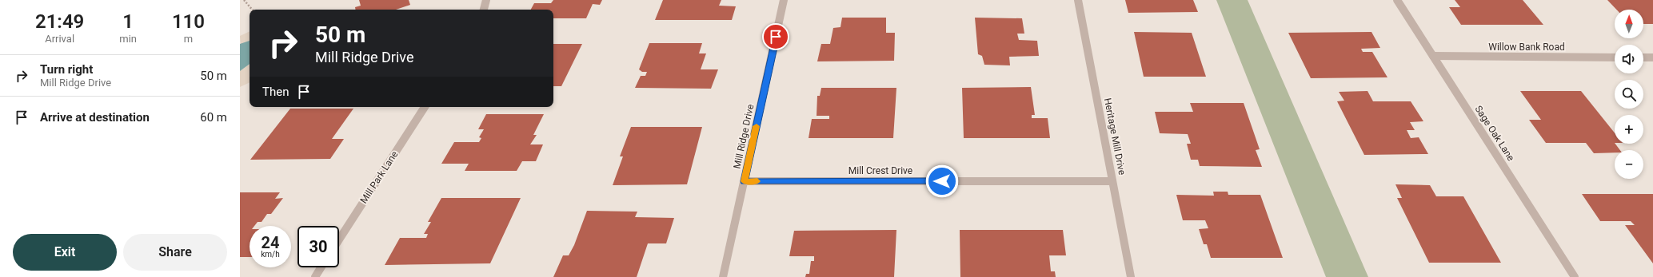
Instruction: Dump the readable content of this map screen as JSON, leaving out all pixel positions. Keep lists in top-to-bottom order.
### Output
{
  "streets": {
    "street": [
      "Willow Bank Road",
      "Sage Oak Lane",
      "Mill Ridge Drive",
      "Heritage Mill Drive",
      "Mill Crest Drive",
      "Mill Park Lane"
    ]
  },
  "crossings": [
    ["Willow Bank Road", "Sage Oak Lane"],
    ["Mill Ridge Drive", "Mill Crest Drive"],
    ["Heritage Mill Drive", "Mill Crest Drive"]
  ],
  "north": "top",
  "page": {
    "eta": [
      "21:49",
      "Arrival",
      "1",
      "min",
      "110",
      "m"
    ],
    "map_buttons": ["+", "−"],
    "turn": ["50 m", "Mill Ridge Drive"],
    "list": [
      {
        "name": "Turn right",
        "note": "Mill Ridge Drive",
        "value": "50 m"
      },
      {
        "name": "Arrive at destination",
        "value": "60 m"
      }
    ],
    "then": "Then",
    "speed": "24 km/h",
    "limit": "30",
    "buttons": ["Exit", "Share"]
  }
}
